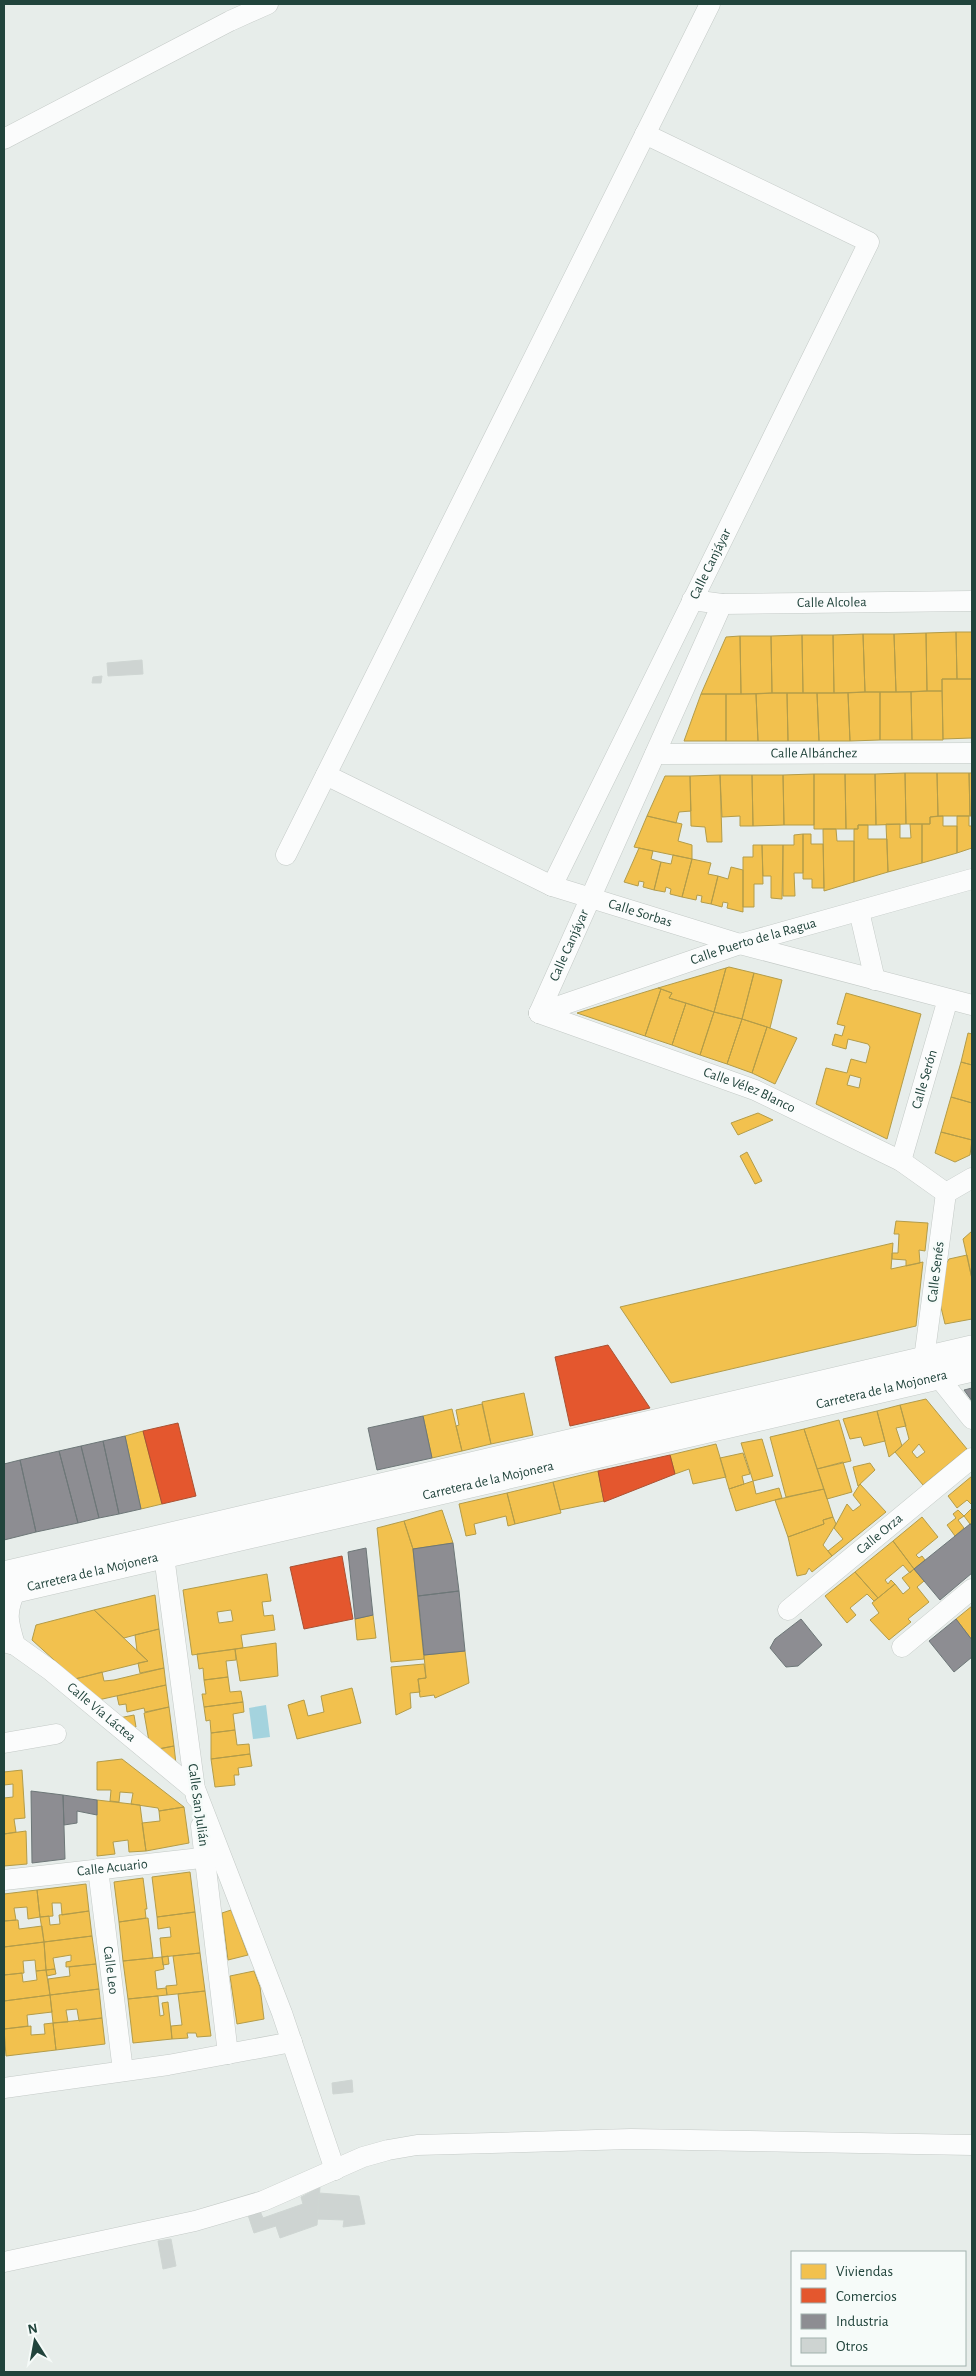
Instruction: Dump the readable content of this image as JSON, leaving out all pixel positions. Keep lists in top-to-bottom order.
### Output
{
  "streets": {
    "street": [
      "Calle Canjáyar",
      "Calle Alcolea",
      "Calle Albánchez",
      "Calle Sorbas",
      "Calle Puerto de la Ragua",
      "Calle Serón",
      "Calle Vélez Blanco",
      "Calle Senés",
      "Carretera de la Mojonera",
      "Calle Orza",
      "Calle Vía Láctea",
      "Calle San Julián",
      "Calle Acuario",
      "Calle Leo"
    ]
  },
  "crossings": [
    ["Calle Canjáyar", "Calle Alcolea"],
    ["Calle Canjáyar", "Calle Albánchez"],
    ["Calle Canjáyar", "Calle Sorbas"],
    ["Calle Canjáyar", "Calle Puerto de la Ragua"],
    ["Calle Canjáyar", "Calle Vélez Blanco"],
    ["Calle Sorbas", "Calle Puerto de la Ragua"],
    ["Calle Sorbas", "Calle Serón"],
    ["Calle Puerto de la Ragua", "Calle Vélez Blanco"],
    ["Calle Serón", "Calle Vélez Blanco"],
    ["Calle Vélez Blanco", "Calle Senés"],
    ["Calle Senés", "Carretera de la Mojonera"],
    ["Carretera de la Mojonera", "Calle San Julián"],
    ["Calle Vía Láctea", "Calle San Julián"],
    ["Calle San Julián", "Calle Acuario"],
    ["Calle Acuario", "Calle Leo"]
  ],
  "legend": [
    "Viviendas",
    "Comercios",
    "Industria",
    "Otros"
  ],
  "north": "top"
}
